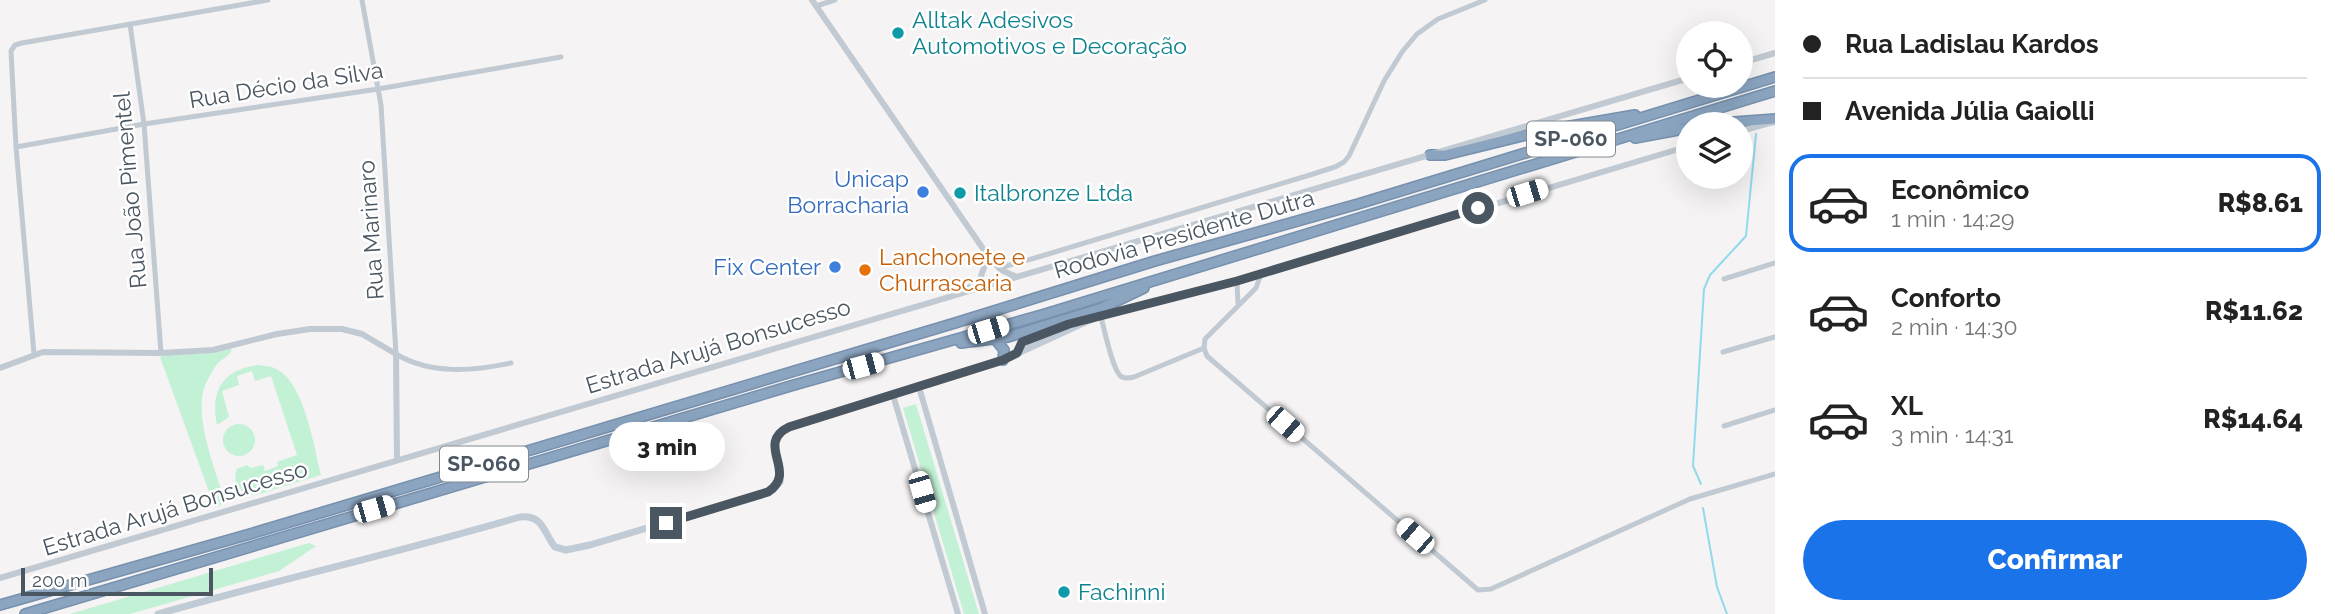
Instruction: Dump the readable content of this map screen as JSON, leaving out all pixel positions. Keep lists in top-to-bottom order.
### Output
{
  "streets": {
    "highway": ["SP-060", "Rodovia Presidente Dutra"],
    "street": [
      "Rua Décio da Silva",
      "Rua João Pimentel",
      "Rua Marinaro",
      "Estrada Arujá Bonsucesso"
    ]
  },
  "crossings": [
    ["Rua Décio da Silva", "Rua João Pimentel"],
    ["Rua Décio da Silva", "Rua Marinaro"],
    ["Rua Marinaro", "Estrada Arujá Bonsucesso"]
  ],
  "places": [
    "Alltak Adesivos Automotivos e Decoração",
    "Unicap Borracharia",
    "Italbronze Ltda",
    "Fix Center",
    "Lanchonete e Churrascaria",
    "Fachinni"
  ],
  "scale_bar": "200 m",
  "page": {
    "banner": ["Rua Ladislau Kardos", "Avenida Júlia Gaiolli"],
    "list": [
      {
        "name": "Econômico",
        "note": "1 min · 14:29",
        "value": "R$8.61"
      },
      {
        "name": "Conforto",
        "note": "2 min · 14:30",
        "value": "R$11.62"
      },
      {
        "name": "XL",
        "note": "3 min · 14:31",
        "value": "R$14.64"
      }
    ],
    "bubble": "3 min",
    "buttons": "Confirmar",
    "scale": "200 m"
  }
}
